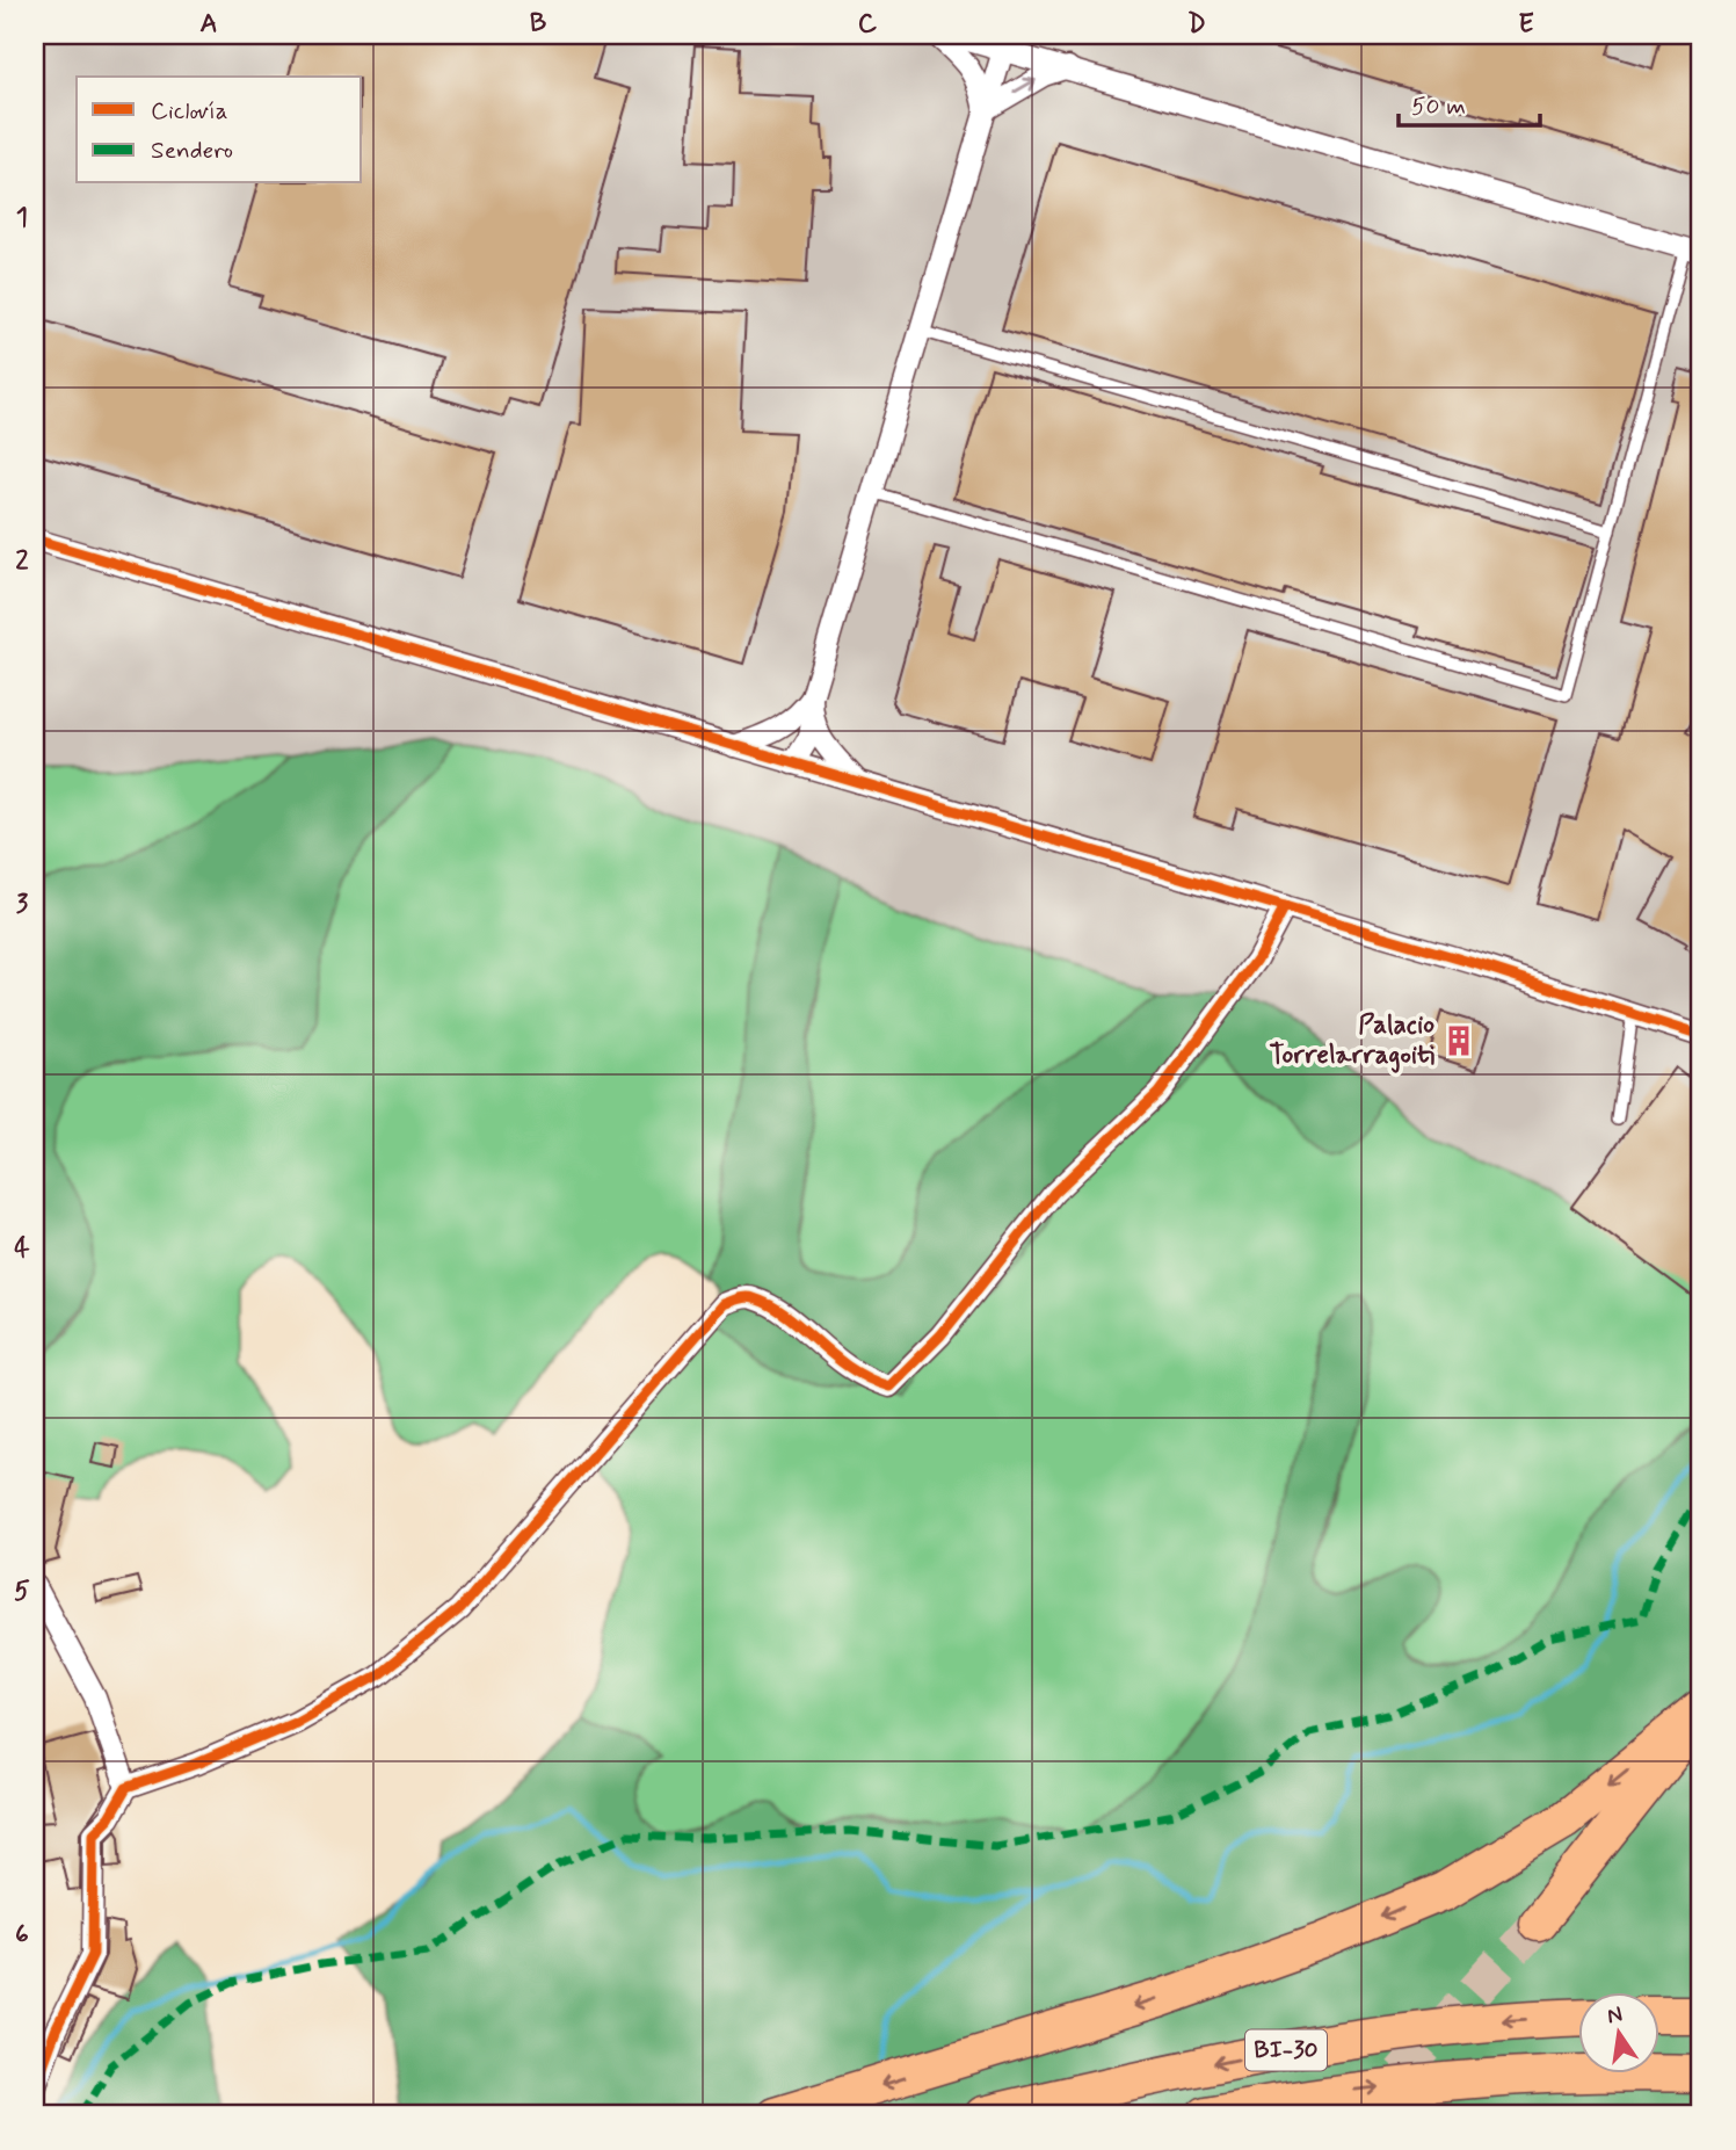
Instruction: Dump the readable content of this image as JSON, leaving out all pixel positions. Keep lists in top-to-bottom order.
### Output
{
  "streets": {
    "highway": ["BI-30"]
  },
  "places": {
    "building": ["Palacio Torrelarragoiti"]
  },
  "legend": ["Ciclovía", "Sendero"],
  "scale_bar": "50 m",
  "north": "top",
  "grid": {
    "columns": [
      "A",
      "B",
      "C",
      "D",
      "E"
    ],
    "rows": [
      "1",
      "2",
      "3",
      "4",
      "5",
      "6"
    ]
  }
}
